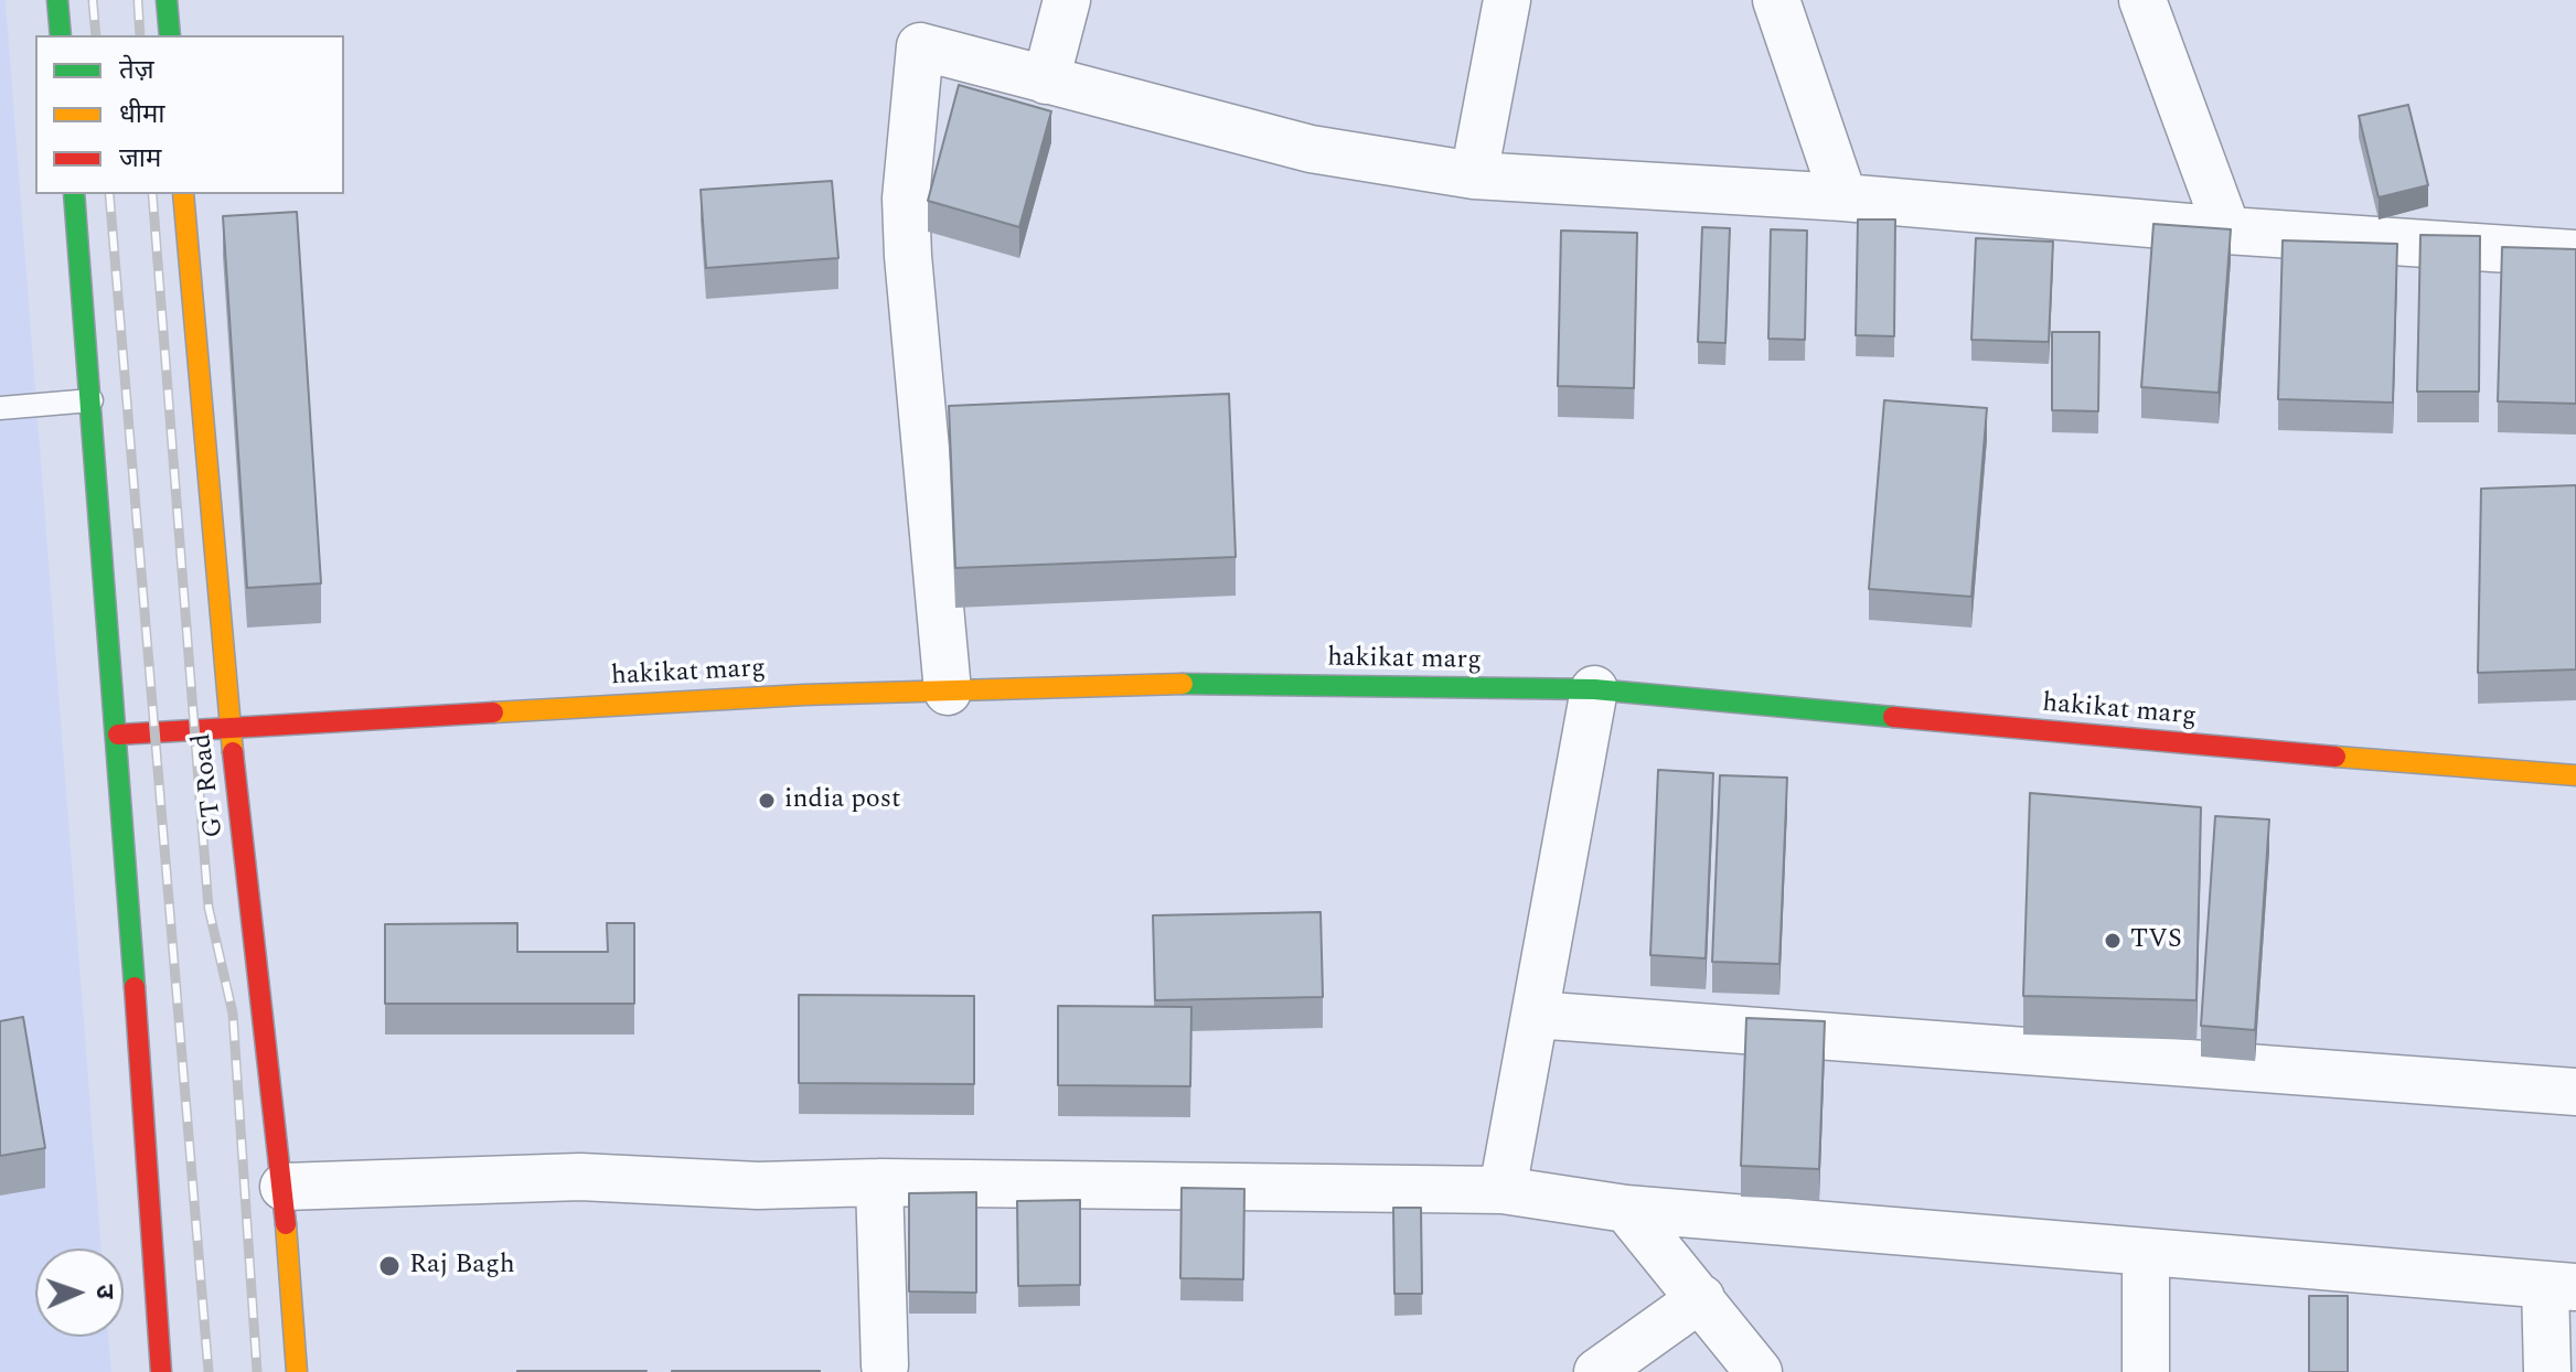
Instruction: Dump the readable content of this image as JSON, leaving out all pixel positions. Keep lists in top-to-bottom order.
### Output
{
  "streets": {
    "main road": ["hakikat marg", "GT Road"]
  },
  "crossings": [
    ["hakikat marg", "GT Road"]
  ],
  "places": ["india post", "TVS", "Raj Bagh"],
  "legend": ["तेज़", "धीमा", "जाम"],
  "north": "right"
}
